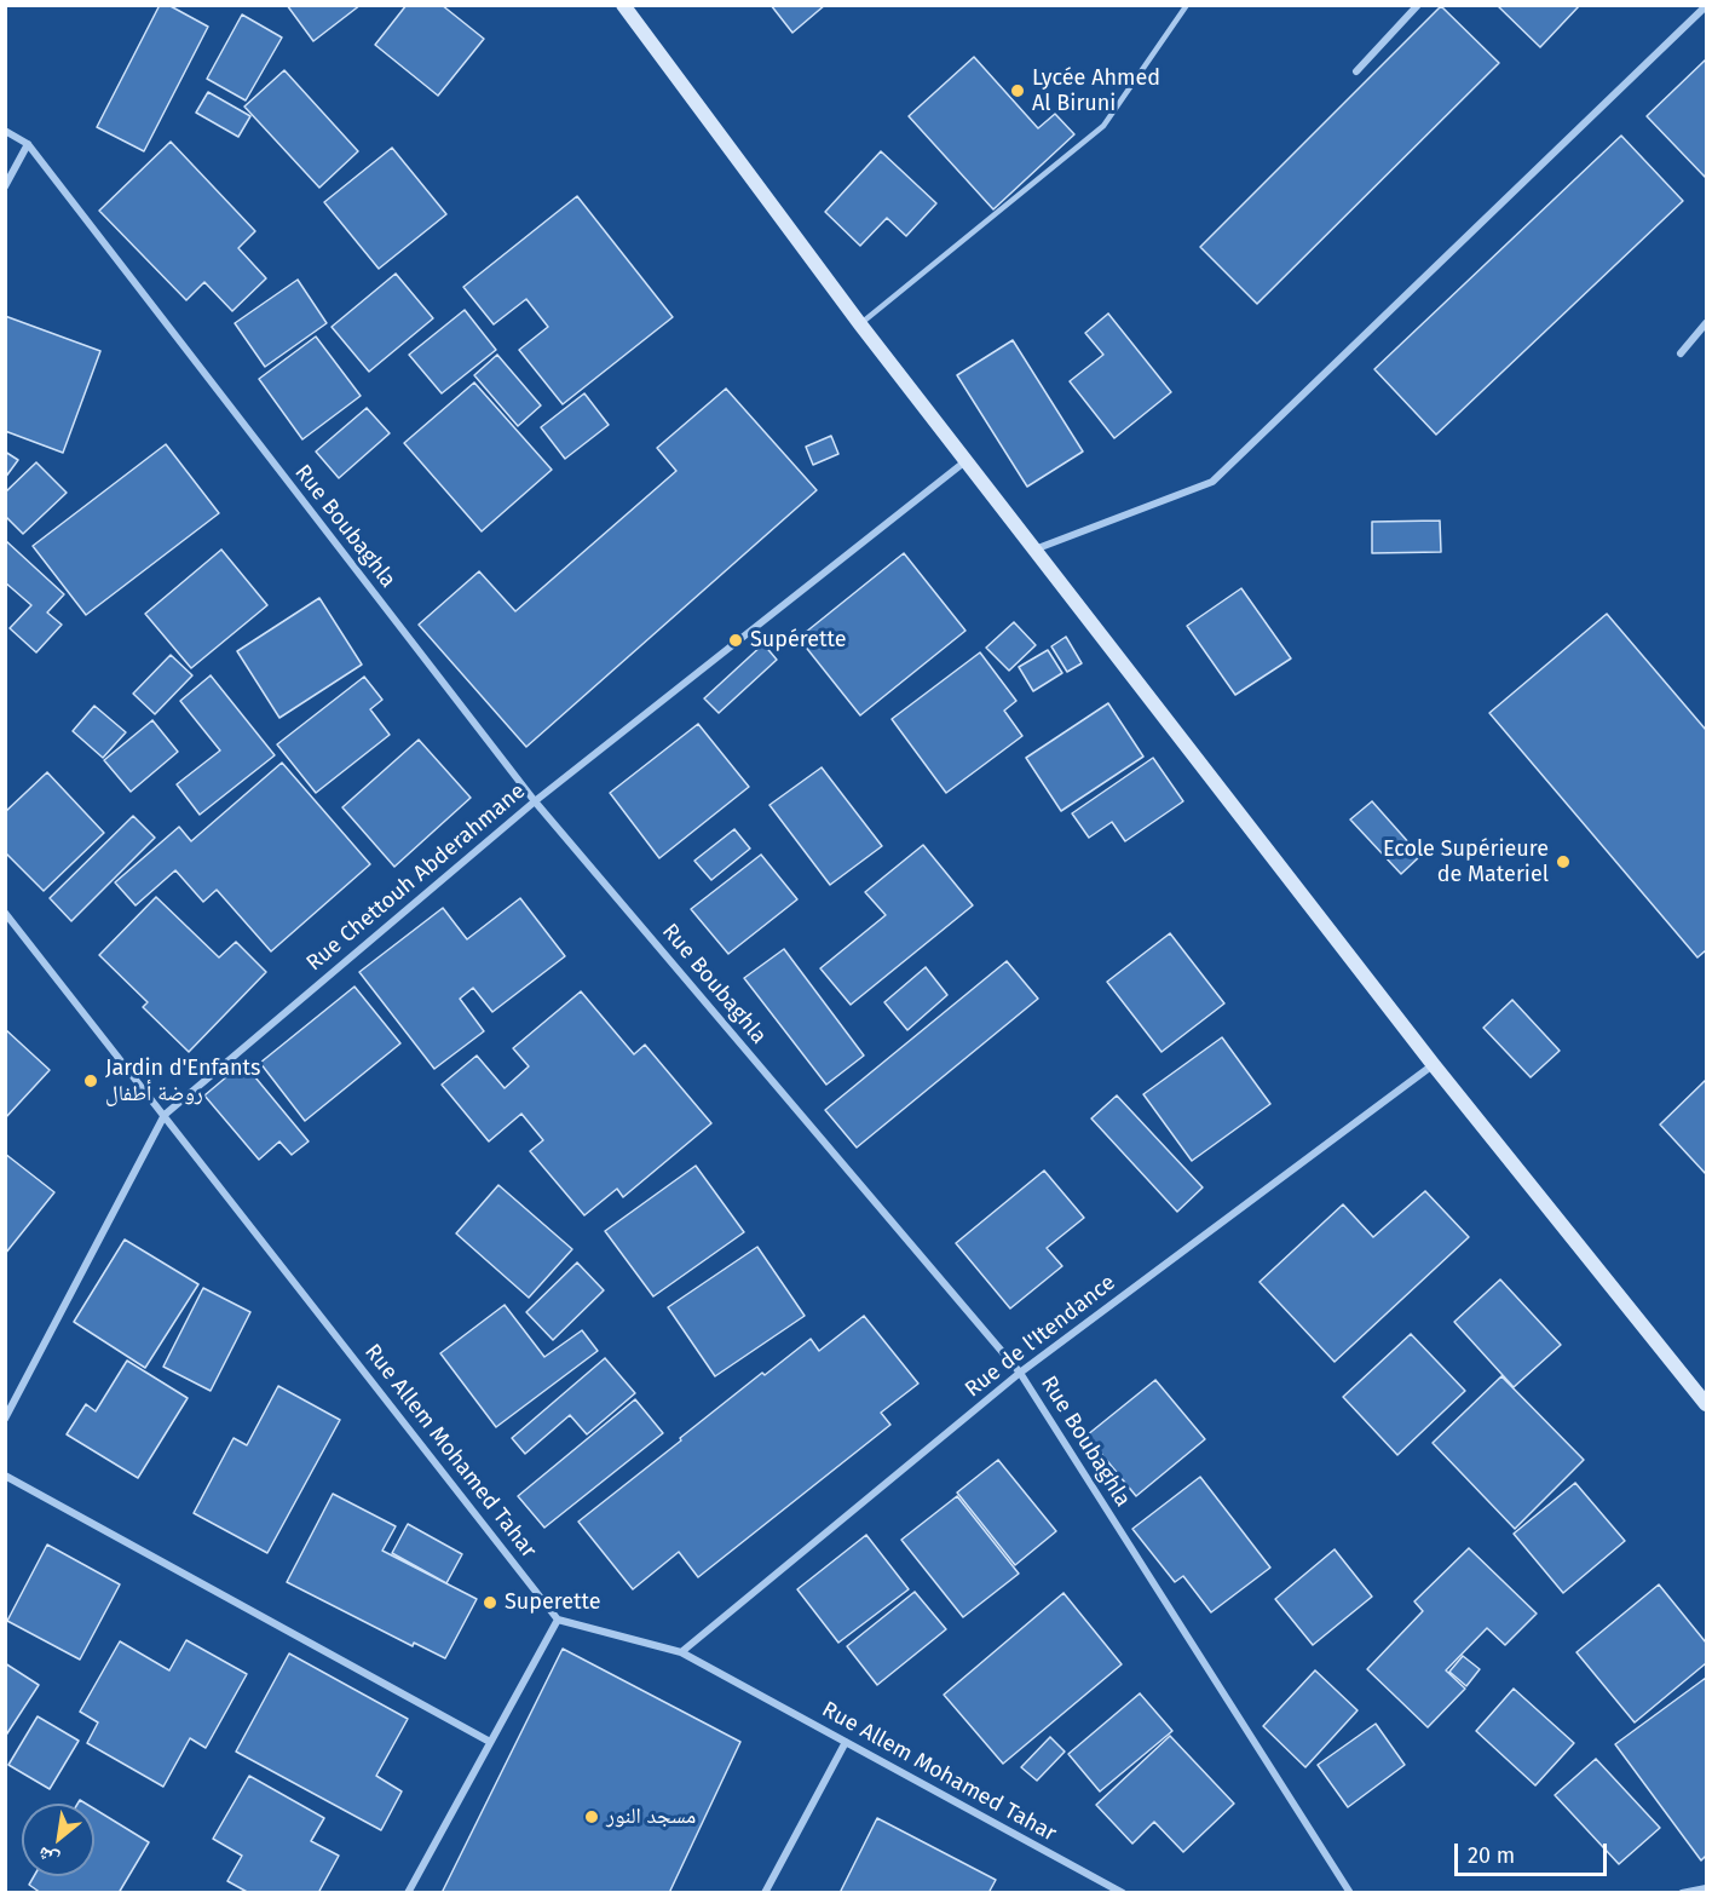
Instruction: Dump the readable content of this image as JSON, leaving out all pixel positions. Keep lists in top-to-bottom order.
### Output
{
  "streets": {
    "street": [
      "Rue Boubaghla",
      "Rue Chettouh Abderahmane",
      "Rue de l'Itendance",
      "Rue Allem Mohamed Tahar"
    ]
  },
  "crossings": [
    ["Rue Boubaghla", "Rue Chettouh Abderahmane"],
    ["Rue Boubaghla", "Rue de l'Itendance"],
    ["Rue Chettouh Abderahmane", "Rue Allem Mohamed Tahar"],
    ["Rue de l'Itendance", "Rue Allem Mohamed Tahar"]
  ],
  "places": [
    "Lycée Ahmed Al Biruni",
    "Supérette",
    "Ecole Supérieure de Materiel",
    "Jardin d'Enfants روضة أطفال",
    "Superette",
    "مسجد النور"
  ],
  "scale_bar": "20 m",
  "north": "bottom left"
}
